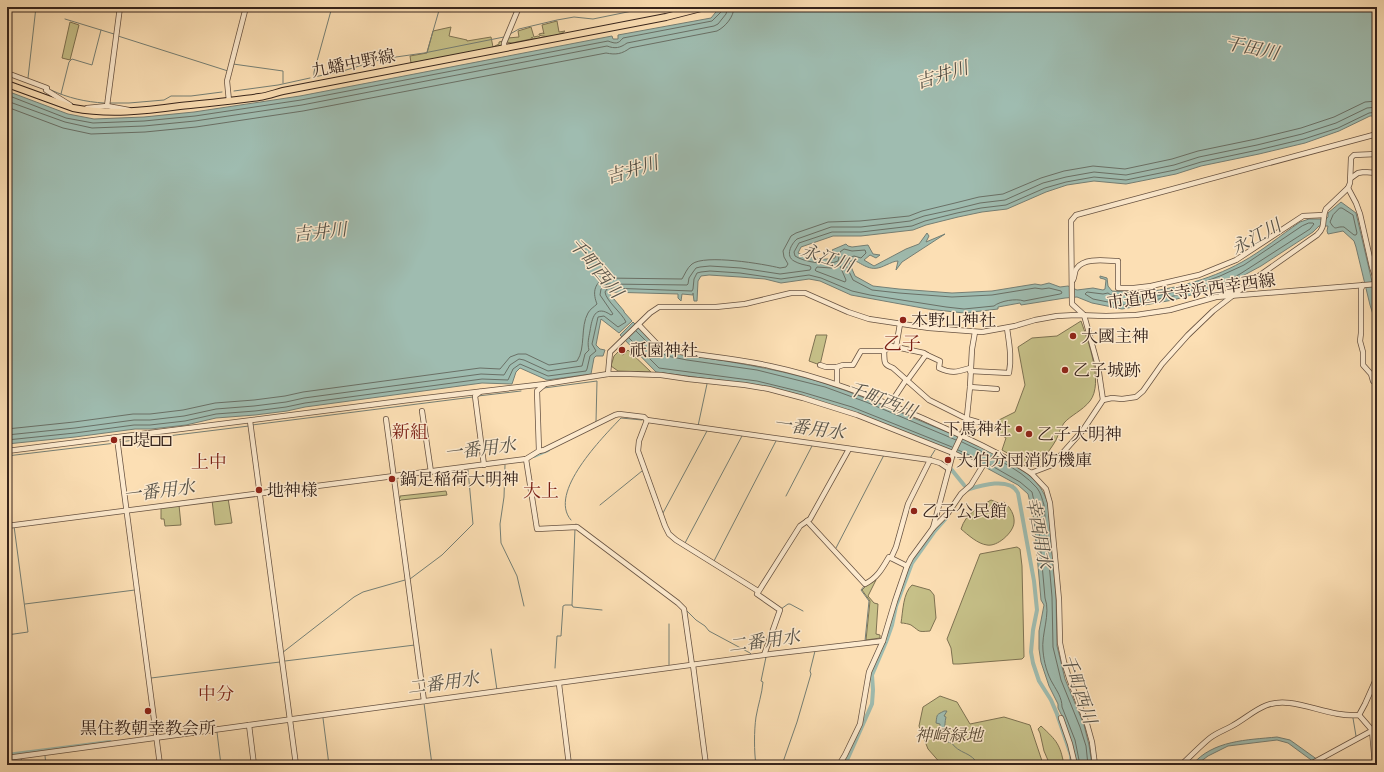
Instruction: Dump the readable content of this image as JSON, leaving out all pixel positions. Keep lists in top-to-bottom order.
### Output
{
  "streets": {
    "main road": ["九蟠中野線"],
    "street": ["市道西大寺浜西幸西線"]
  },
  "districts": [
    "乙子",
    "新組",
    "上中",
    "大上",
    "中分"
  ],
  "water": [
    "干田川",
    "吉井川",
    "永江川",
    "千町西川",
    "一番用水",
    "幸西用水",
    "二番用水"
  ],
  "parks": ["神崎緑地"],
  "places": [
    "木野山神社",
    "大國主神",
    "祇園神社",
    "乙子城跡",
    "下馬神社",
    "乙子大明神",
    "□堤□□",
    "大伯分団消防機庫",
    "鍋足稲荷大明神",
    "地神様",
    "乙子公民館",
    "黒住教朝幸教会所"
  ]
}
